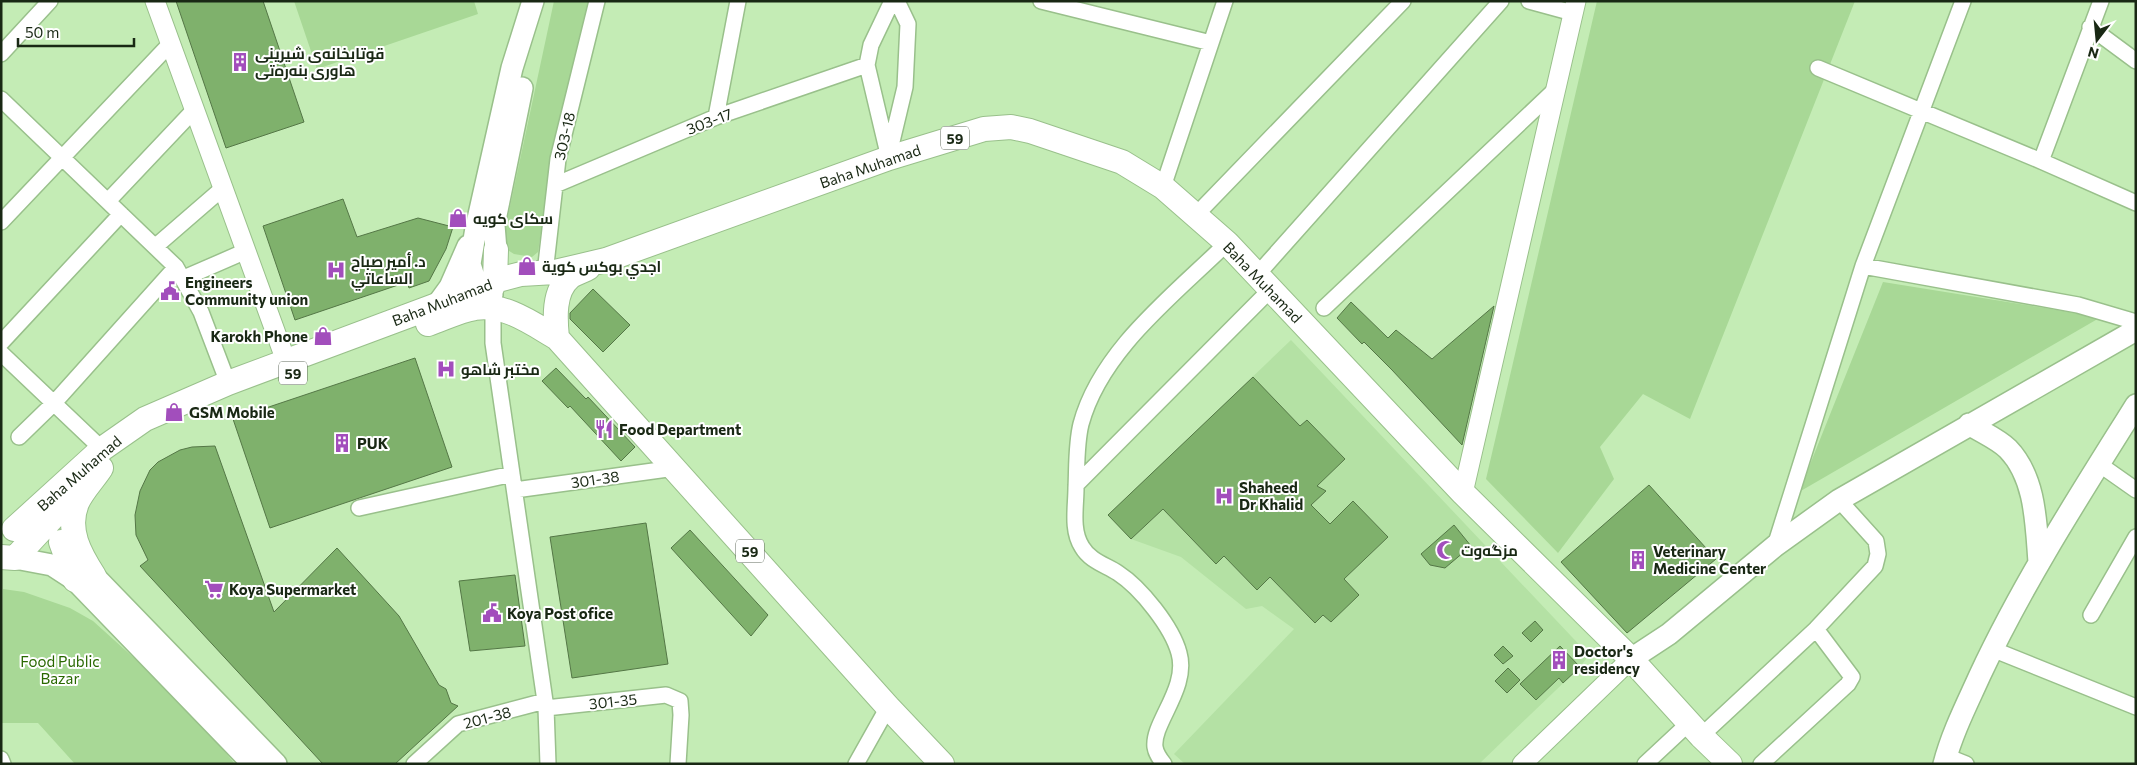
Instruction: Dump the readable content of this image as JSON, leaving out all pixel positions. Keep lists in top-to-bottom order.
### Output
{
  "streets": {
    "main road": ["59", "Baha Muhamad"],
    "street": [
      "303-17",
      "303-18",
      "301-38",
      "301-35",
      "201-38"
    ]
  },
  "crossings": [
    ["303-17", "303-18"],
    ["303-18", "Baha Muhamad"],
    ["59", "Baha Muhamad"],
    ["59", "301-38"],
    ["301-35", "201-38"]
  ],
  "parks": ["Food Public Bazar"],
  "places": {
    "building": [
      "قوتابخانه‌ی شیرینی هاوری بنه‌ره‌تی",
      "PUK",
      "Veterinary Medicine Center",
      "Doctor's residency"
    ],
    "shop": [
      "سكاى كويه",
      "اجدي بوكس كوية",
      "Karokh Phone",
      "GSM Mobile"
    ],
    "hospital": ["د. أمير صباح الساعاتي", "مختبر شاهو", "Shaheed Dr Khalid"],
    "public building": ["Engineers Community union", "Koya Post ofice"],
    "restaurant": ["Food Department"],
    "mosque": ["مزگه‌وت"],
    "supermarket": ["Koya Supermarket"]
  },
  "scale_bar": "50 m",
  "north": "bottom"
}
